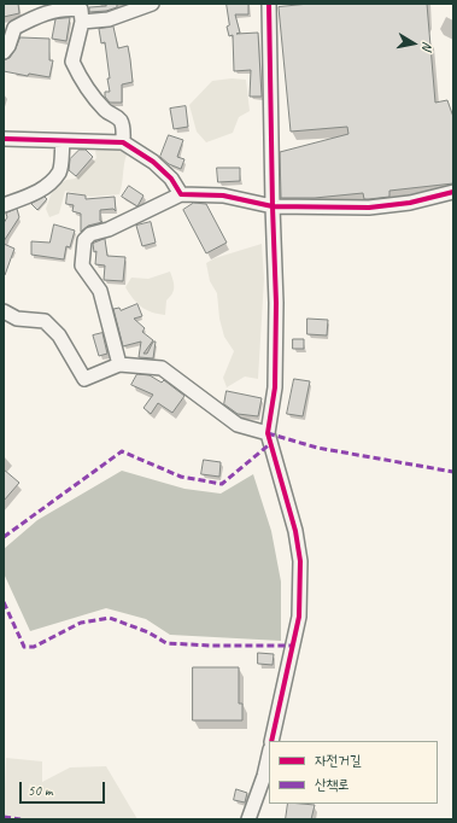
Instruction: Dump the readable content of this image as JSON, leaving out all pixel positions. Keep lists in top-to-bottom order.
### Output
{
  "legend": ["자전거길", "산책로"],
  "scale_bar": "50 m",
  "north": "right"
}
